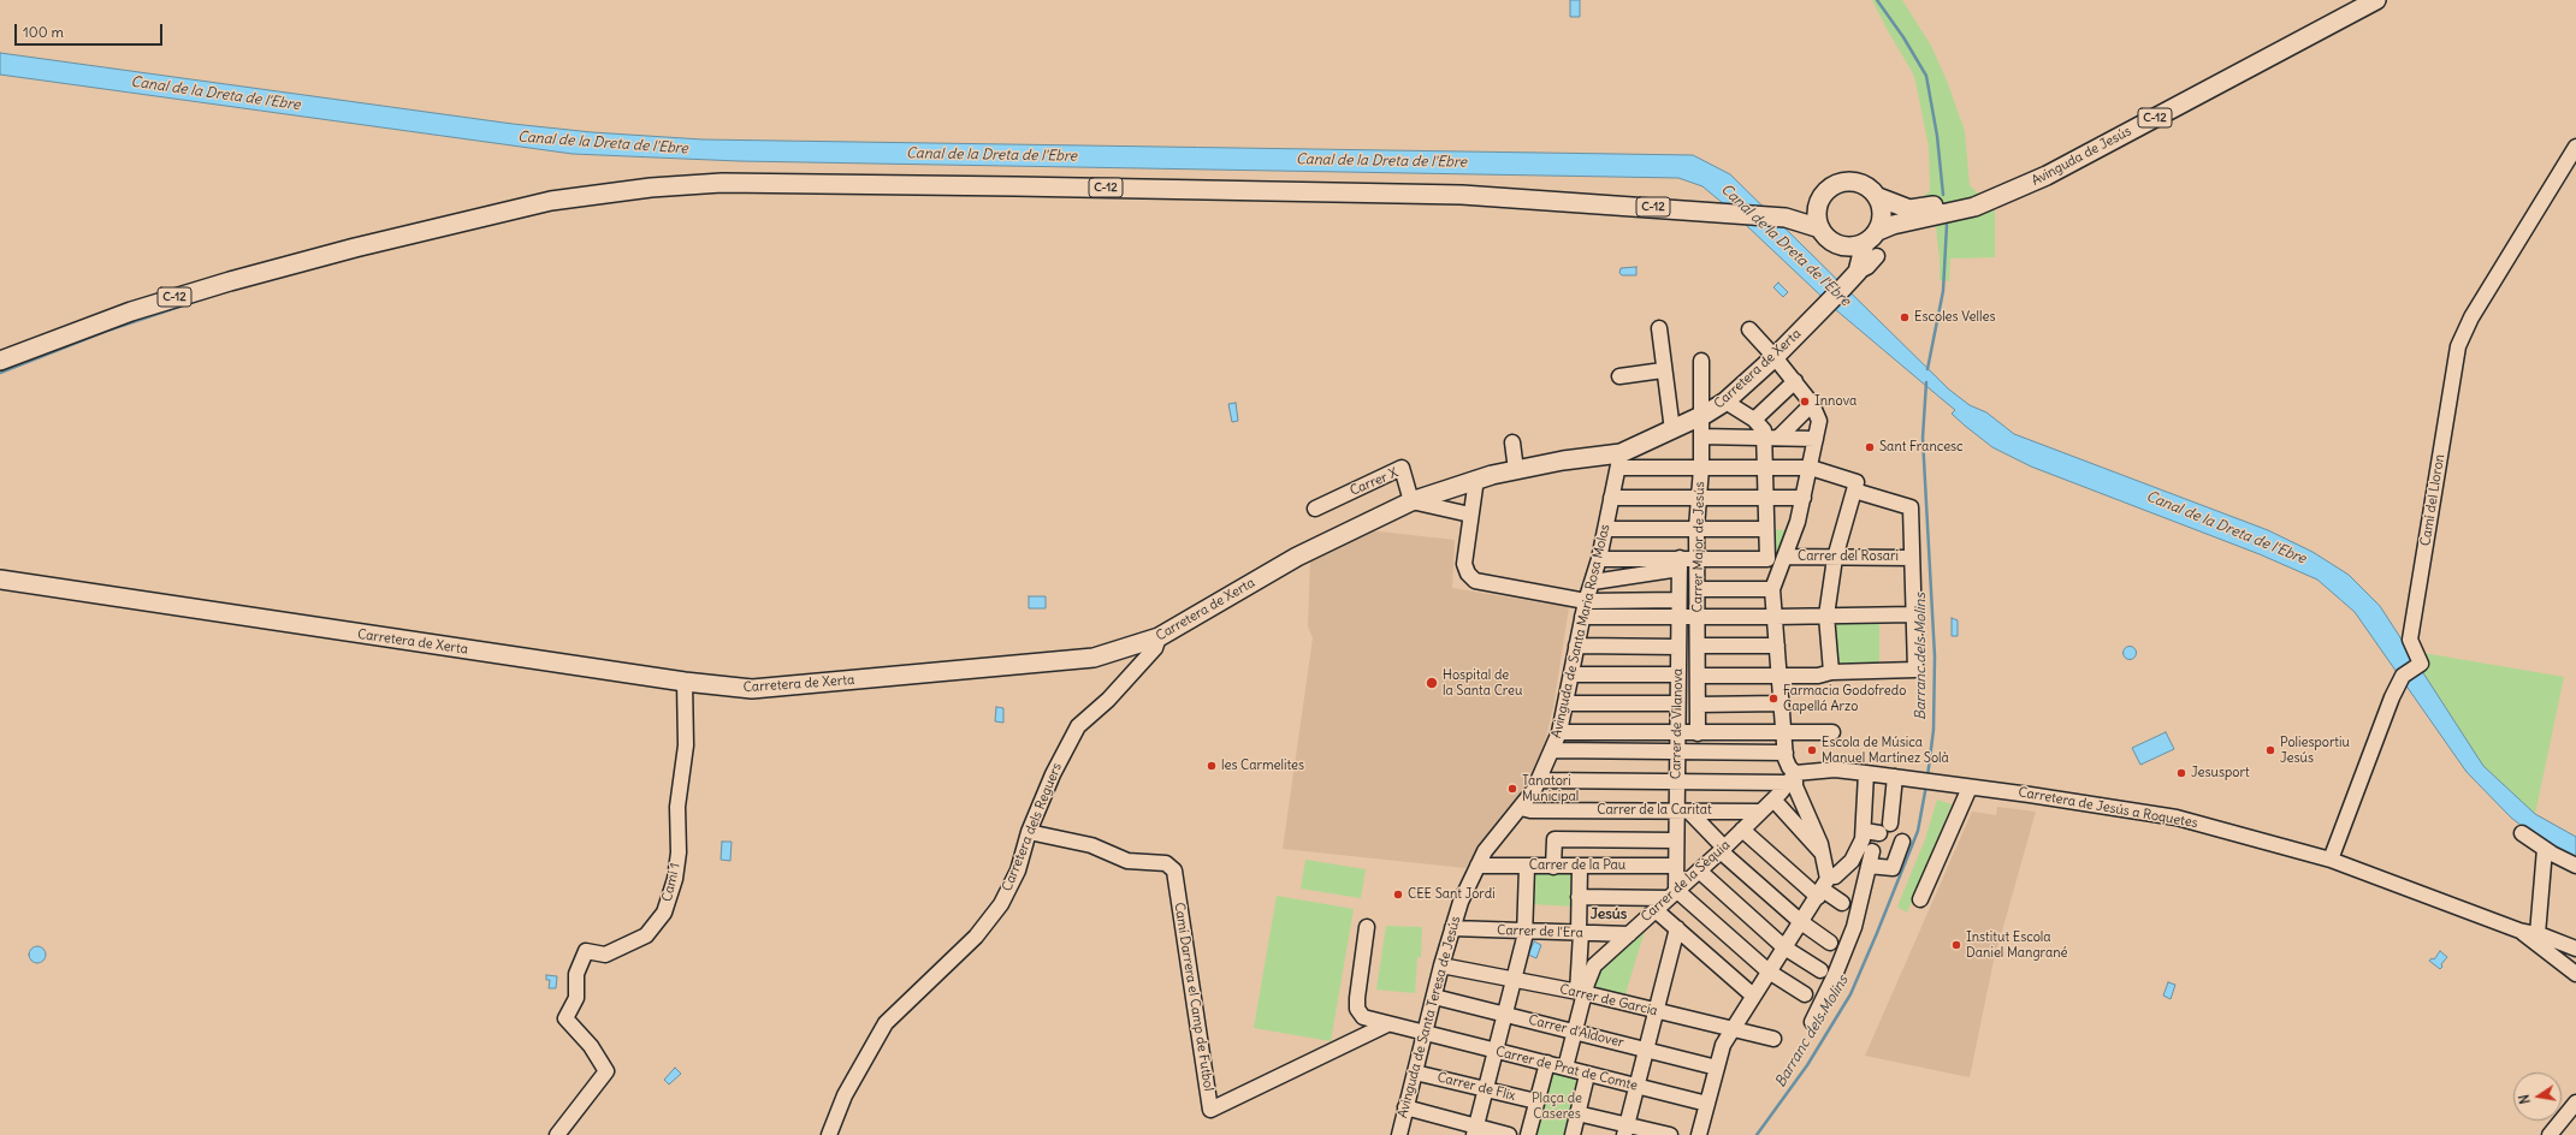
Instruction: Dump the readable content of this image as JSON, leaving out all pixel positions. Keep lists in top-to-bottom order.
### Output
{
  "streets": {
    "main road": ["C-12", "Avinguda de Jesús", "Carretera de Xerta"],
    "street": [
      "Carrer X",
      "Camí del Lloron",
      "Carrer Major de Jesús",
      "Carrer del Rosari",
      "Avinguda de Santa Maria Rosa Molas",
      "Carrer de Vilanova",
      "Carretera de Jesús a Roquetes",
      "Carrer de la Caritat",
      "Carretera dels Reguers",
      "Carrer de la Pau",
      "Carrer de la Sèquia",
      "Camí 1",
      "Carrer de l'Era",
      "Camí Darrera el Camp de Futbol",
      "Carrer de Garcia",
      "Avinguda de Santa Teresa de Jesús",
      "Carrer d'Aldover",
      "Carrer de Prat de Comte",
      "Carrer de Flix"
    ]
  },
  "crossings": [
    ["C-12", "Avinguda de Jesús"],
    ["Carretera de Xerta", "Carrer X"],
    ["Carretera de Xerta", "Carrer Major de Jesús"],
    ["Carretera de Xerta", "Avinguda de Santa Maria Rosa Molas"],
    ["Carretera de Xerta", "Carretera dels Reguers"],
    ["Carretera de Xerta", "Camí 1"],
    ["Camí del Lloron", "Carretera de Jesús a Roquetes"],
    ["Avinguda de Santa Maria Rosa Molas", "Carretera de Jesús a Roquetes"],
    ["Avinguda de Santa Maria Rosa Molas", "Carrer de la Caritat"],
    ["Avinguda de Santa Maria Rosa Molas", "Avinguda de Santa Teresa de Jesús"],
    ["Carrer de Vilanova", "Carretera de Jesús a Roquetes"],
    ["Carrer de Vilanova", "Carrer de la Caritat"],
    ["Carrer de Vilanova", "Carrer de la Pau"],
    ["Carrer de Vilanova", "Carrer de la Sèquia"],
    ["Carretera de Jesús a Roquetes", "Carrer de la Sèquia"],
    ["Carrer de la Caritat", "Carrer de la Sèquia"],
    ["Carrer de la Caritat", "Avinguda de Santa Teresa de Jesús"],
    ["Carretera dels Reguers", "Camí Darrera el Camp de Futbol"],
    ["Carrer de la Pau", "Avinguda de Santa Teresa de Jesús"],
    ["Carrer de la Sèquia", "Carrer de l'Era"],
    ["Carrer de la Sèquia", "Carrer de Garcia"],
    ["Carrer de l'Era", "Avinguda de Santa Teresa de Jesús"],
    ["Camí Darrera el Camp de Futbol", "Carrer de Prat de Comte"],
    ["Carrer de Garcia", "Avinguda de Santa Teresa de Jesús"],
    ["Avinguda de Santa Teresa de Jesús", "Carrer d'Aldover"],
    ["Avinguda de Santa Teresa de Jesús", "Carrer de Prat de Comte"],
    ["Avinguda de Santa Teresa de Jesús", "Carrer de Flix"]
  ],
  "districts": ["Jesús"],
  "water": ["Canal de la Dreta de l'Ebre", "Barranc dels Molins"],
  "parks": ["Plaça de Caseres"],
  "places": [
    "Escoles Velles",
    "Innova",
    "Sant Francesc",
    "Hospital de la Santa Creu",
    "Farmacia Godofredo Capellá Arzo",
    "Escola de Música Manuel Martínez Solà",
    "Poliesportiu Jesús",
    "les Carmelites",
    "Jesusport",
    "Tanatori Municipal",
    "CEE Sant Jordi",
    "Institut Escola Daniel Mangrané"
  ],
  "scale_bar": "100 m",
  "north": "left"
}
